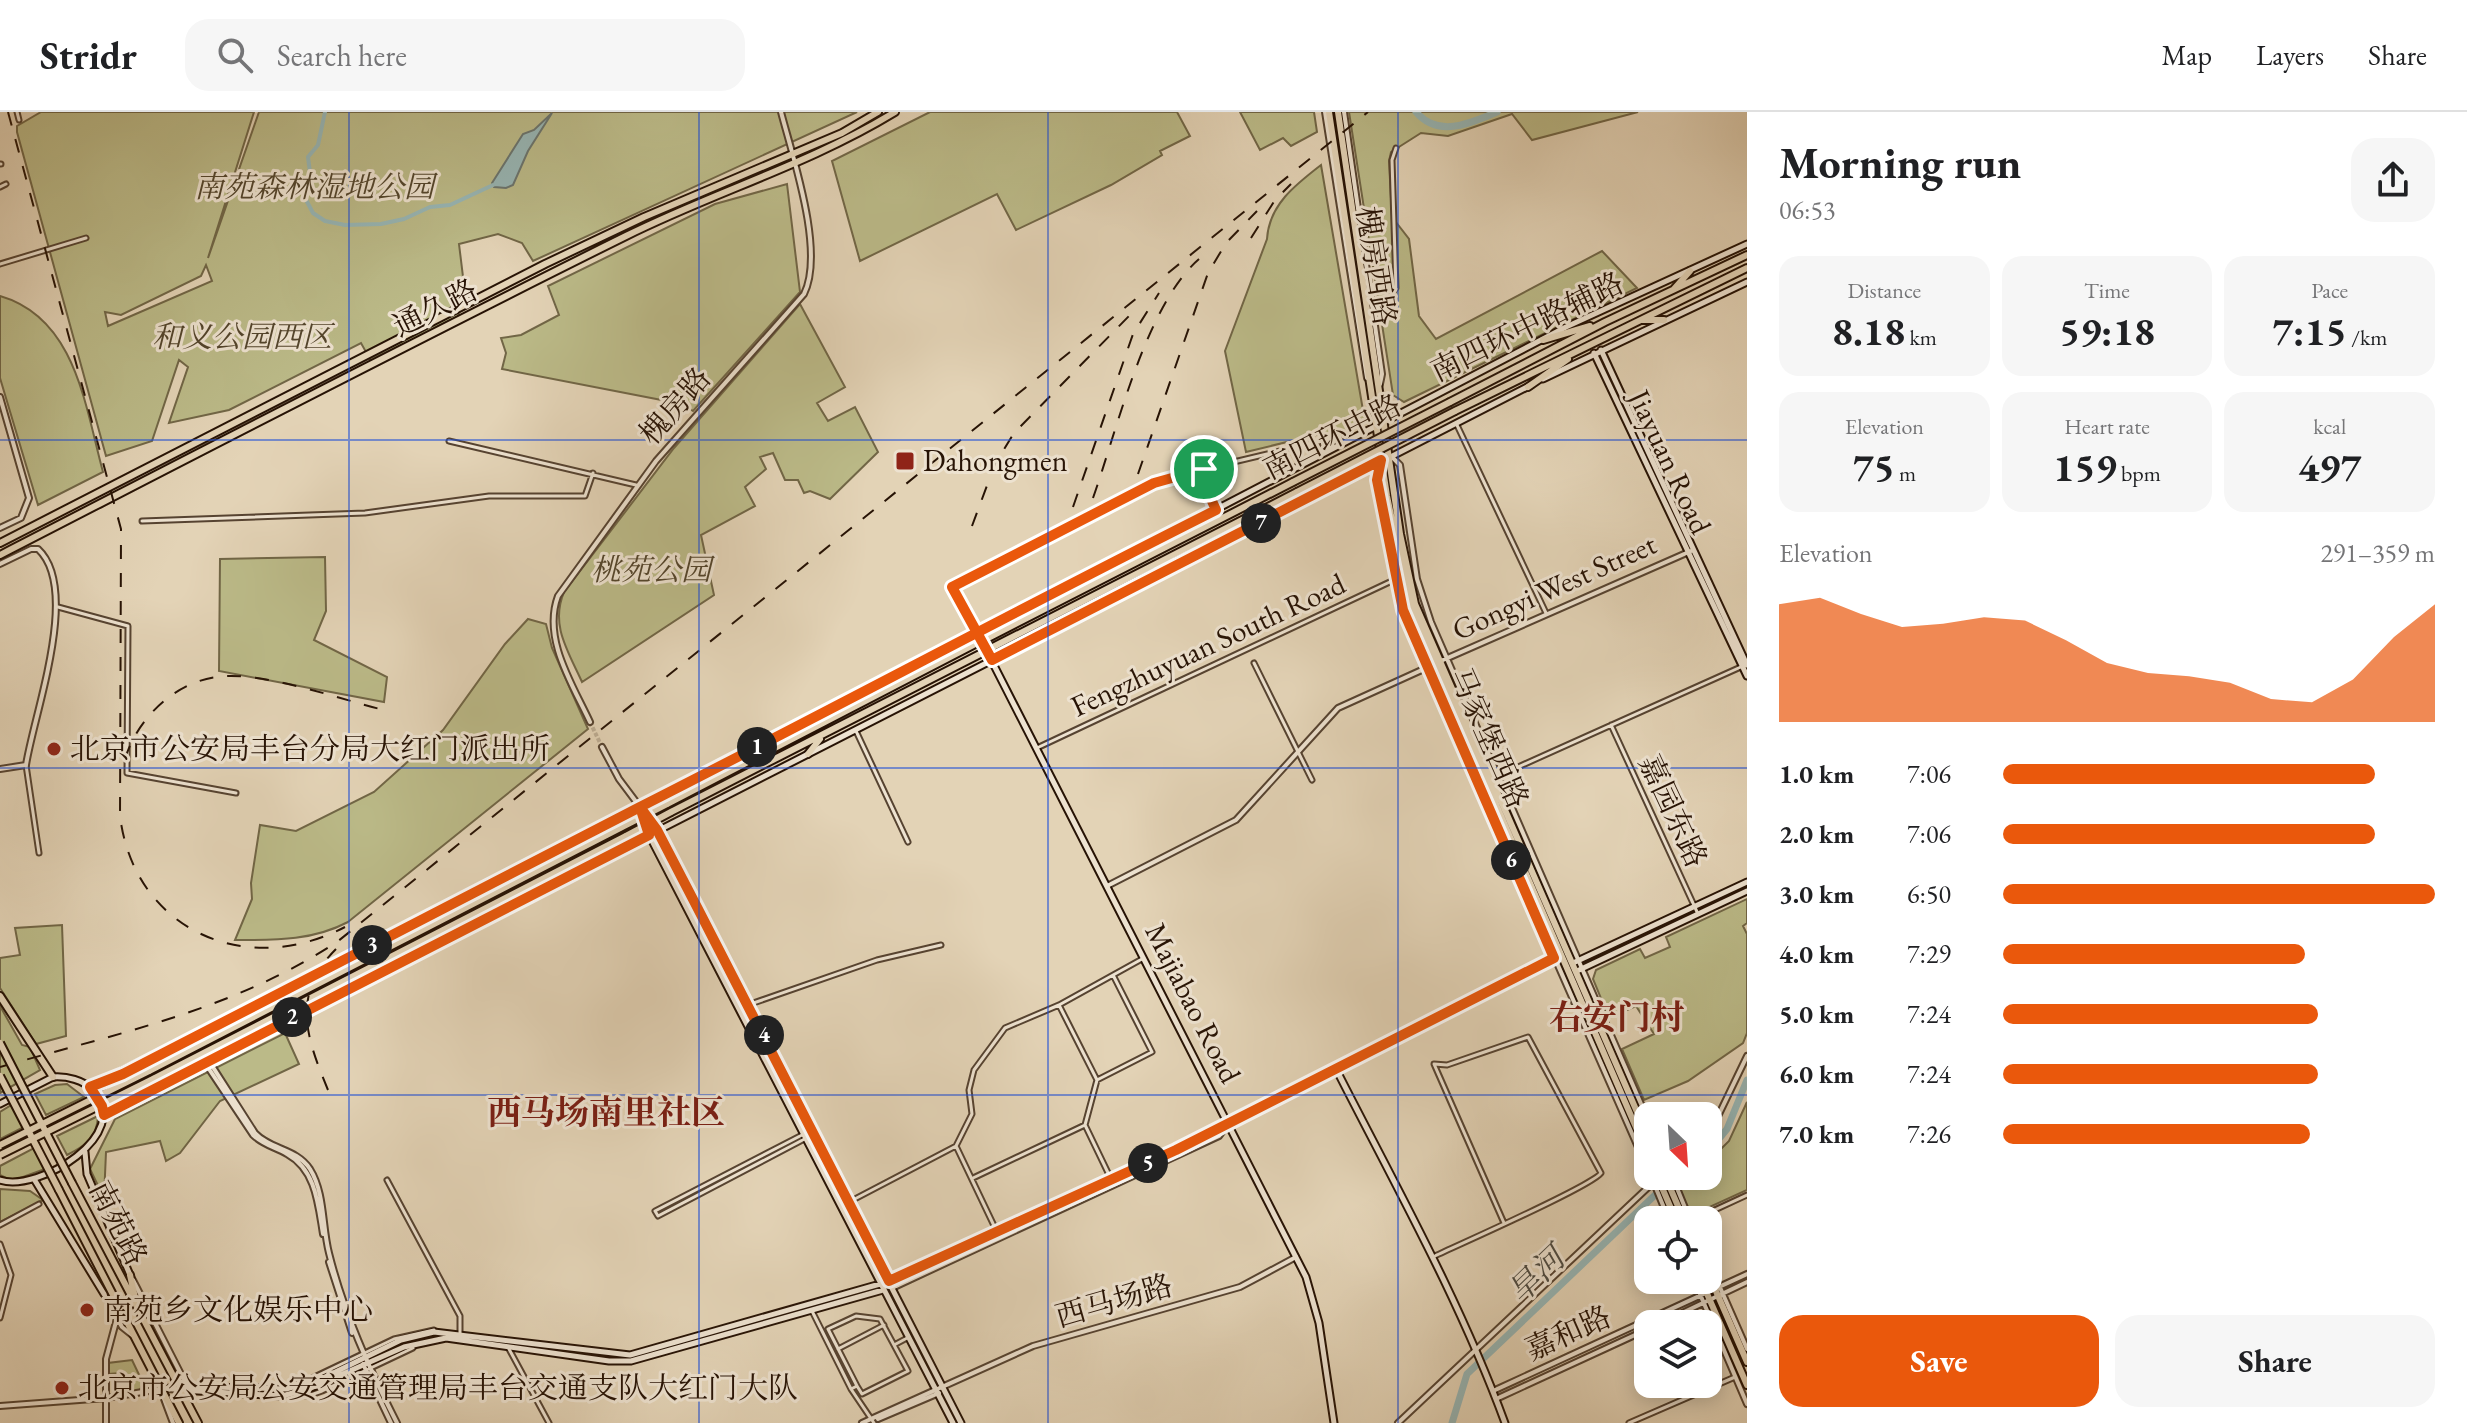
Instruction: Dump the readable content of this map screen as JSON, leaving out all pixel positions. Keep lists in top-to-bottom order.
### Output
{
  "streets": {
    "main road": [
      "槐房西路",
      "通久路",
      "南四环中路辅路",
      "南四环中路",
      "Jiayuan Road",
      "马家堡西路",
      "Majiabao Road",
      "南苑路"
    ],
    "street": [
      "槐房路",
      "Gongyi West Street",
      "Fengzhuyuan South Road",
      "嘉园东路",
      "西马场路",
      "嘉和路"
    ]
  },
  "crossings": [
    ["槐房西路", "南四环中路辅路"],
    ["槐房西路", "Gongyi West Street"],
    ["槐房西路", "马家堡西路"],
    ["通久路", "槐房路"],
    ["南四环中路辅路", "Jiayuan Road"],
    ["南四环中路辅路", "马家堡西路"],
    ["南四环中路辅路", "Majiabao Road"],
    ["Jiayuan Road", "Gongyi West Street"],
    ["Gongyi West Street", "马家堡西路"],
    ["Gongyi West Street", "Majiabao Road"],
    ["Fengzhuyuan South Road", "Majiabao Road"],
    ["Majiabao Road", "西马场路"]
  ],
  "districts": ["右安门村", "西马场南里社区"],
  "water": ["旱河"],
  "parks": ["南苑森林湿地公园", "和义公园西区", "桃苑公园"],
  "places": {
    "transit": ["Dahongmen"],
    "other": ["北京市公安局丰台分局大红门派出所", "南苑乡文化娱乐中心", "北京市公安局公安交通管理局丰台交通支队大红门大队"]
  },
  "north": "bottom right",
  "page": {
    "header": "Stridr",
    "search": "Search here",
    "nav": ["Map", "Layers", "Share"],
    "heading": ["Morning run", "06:53"],
    "stats": [
      ["Distance", "8.18 km"],
      ["Time", "59:18"],
      ["Pace", "7:15 /km"],
      ["Elevation", "75 m"],
      ["Heart rate", "159 bpm"],
      ["kcal", "497"]
    ],
    "pins": [
      "7",
      "1",
      "6",
      "3",
      "2",
      "4",
      "5"
    ],
    "chart": ["Elevation", "291–359 m"],
    "list": [
      {
        "name": "1.0 km",
        "note": "7:06"
      },
      {
        "name": "2.0 km",
        "note": "7:06"
      },
      {
        "name": "3.0 km",
        "note": "6:50"
      },
      {
        "name": "4.0 km",
        "note": "7:29"
      },
      {
        "name": "5.0 km",
        "note": "7:24"
      },
      {
        "name": "6.0 km",
        "note": "7:24"
      },
      {
        "name": "7.0 km",
        "note": "7:26"
      }
    ],
    "buttons": ["Save", "Share"]
  }
}
